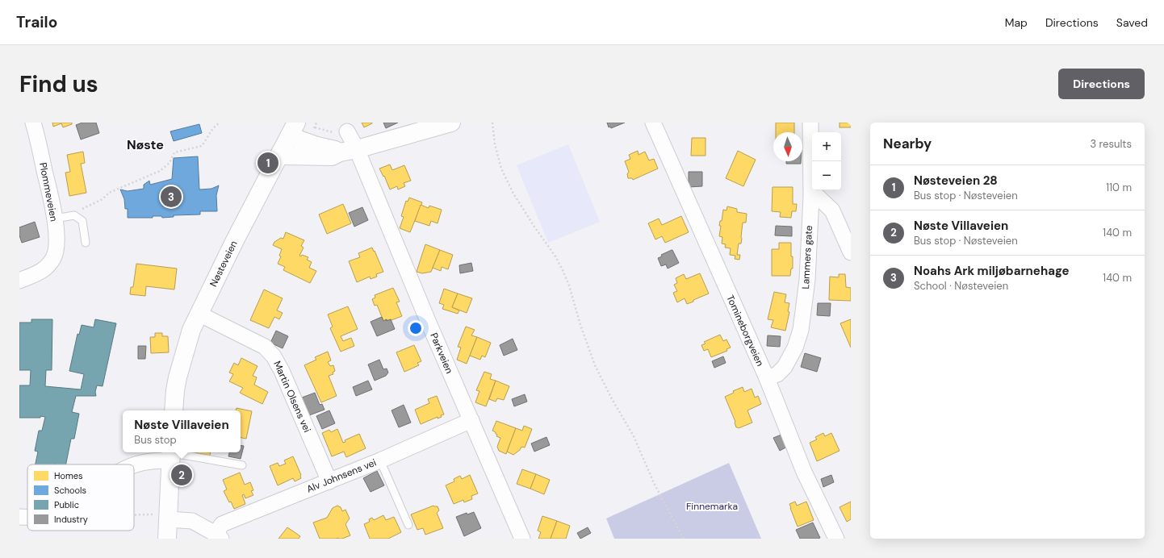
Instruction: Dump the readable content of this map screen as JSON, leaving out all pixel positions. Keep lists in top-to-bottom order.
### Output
{
  "streets": {
    "main road": ["Nøsteveien"],
    "street": [
      "Plommeveien",
      "Lammers gate",
      "Tomineborgveien",
      "Parkveien",
      "Martin Olsens vei",
      "Alv Johnsens vei"
    ]
  },
  "crossings": [
    ["Lammers gate", "Tomineborgveien"],
    ["Nøsteveien", "Martin Olsens vei"],
    ["Parkveien", "Alv Johnsens vei"],
    ["Martin Olsens vei", "Alv Johnsens vei"]
  ],
  "districts": ["Nøste"],
  "parks": ["Finnemarka"],
  "legend": [
    "Homes",
    "Schools",
    "Public",
    "Industry"
  ],
  "north": "bottom",
  "page": {
    "header": "Trailo",
    "nav": ["Map", "Directions", "Saved"],
    "buttons": "Directions",
    "title": "Find us",
    "heading": ["Nearby", "3 results"],
    "map_buttons": ["+", "−"],
    "pins": ["1", "3", "2"],
    "list": [
      {
        "mark": "1",
        "name": "Nøsteveien 28",
        "note": "Bus stop · Nøsteveien",
        "value": "110 m"
      },
      {
        "mark": "2",
        "name": "Nøste Villaveien",
        "note": "Bus stop · Nøsteveien",
        "value": "140 m"
      },
      {
        "mark": "3",
        "name": "Noahs Ark miljøbarnehage",
        "note": "School · Nøsteveien",
        "value": "140 m"
      }
    ],
    "popup": ["Nøste Villaveien", "Bus stop"]
  }
}
